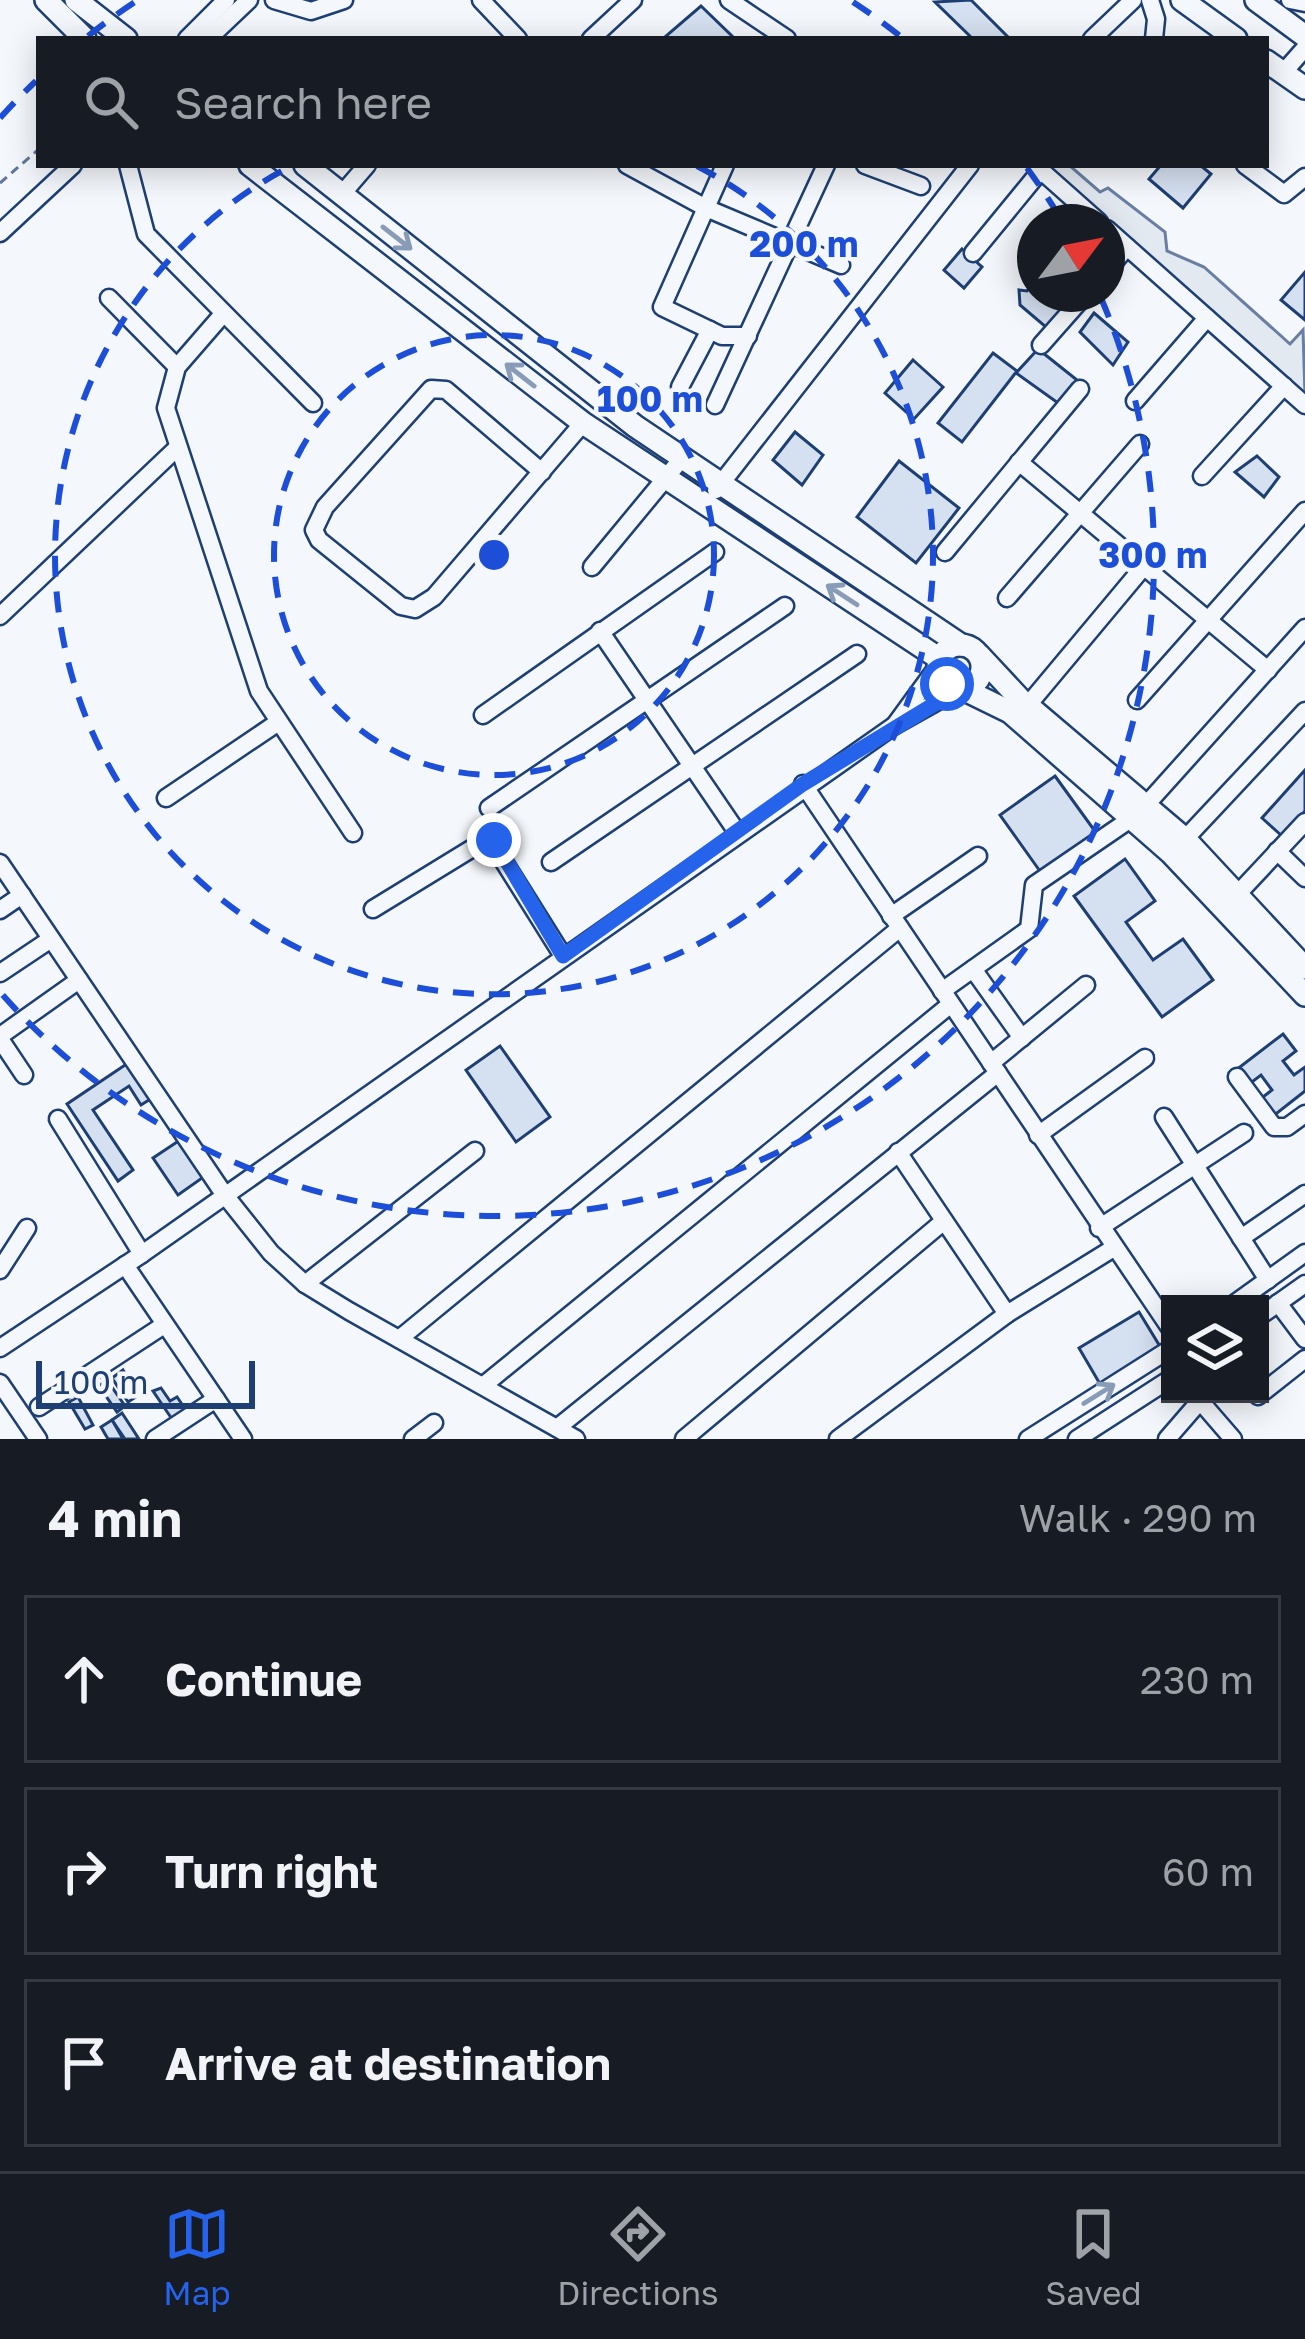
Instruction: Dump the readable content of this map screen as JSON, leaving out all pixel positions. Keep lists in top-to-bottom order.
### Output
{
  "scale_bar": "100 m",
  "north": "top right",
  "page": {
    "search": "Search here",
    "scale": "100 m",
    "heading": ["4 min", "Walk · 290 m"],
    "list": [
      ["Continue", "230 m"],
      ["Turn right", "60 m"],
      "Arrive at destination"
    ],
    "nav": ["Map", "Directions", "Saved"]
  },
  "rings": ["200 m", "100 m", "300 m"]
}
